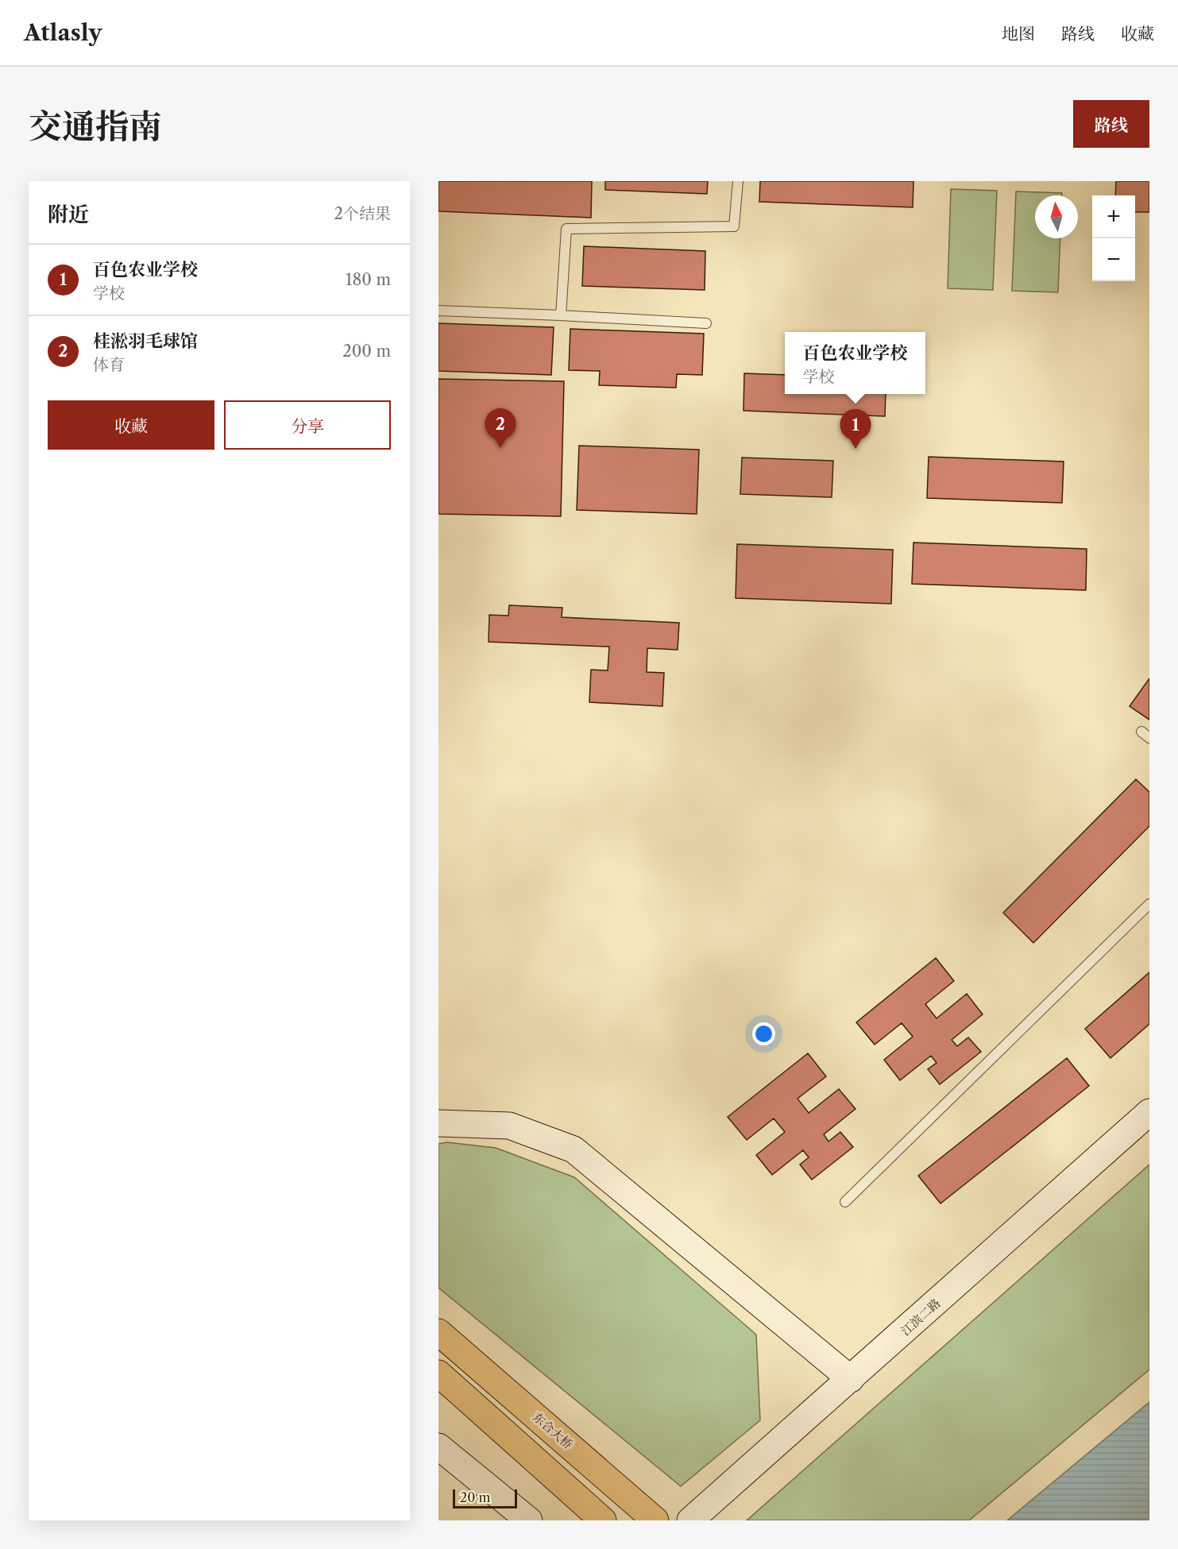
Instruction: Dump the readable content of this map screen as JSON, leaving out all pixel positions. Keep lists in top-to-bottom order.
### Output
{
  "streets": {
    "main road": ["江滨二路", "东合大桥"]
  },
  "scale_bar": "20 m",
  "north": "top",
  "page": {
    "header": "Atlasly",
    "nav": ["地图", "路线", "收藏"],
    "title": "交通指南",
    "buttons": [
      "路线",
      ["收藏", "分享"]
    ],
    "heading": ["附近", "2个结果"],
    "map_buttons": ["+", "−"],
    "list": [
      {
        "mark": "1",
        "name": "百色农业学校",
        "note": "学校",
        "value": "180 m"
      },
      {
        "mark": "2",
        "name": "桂淞羽毛球馆",
        "note": "体育",
        "value": "200 m"
      }
    ],
    "popup": ["百色农业学校", "学校"],
    "pins": ["2", "1"],
    "scale": "20 m"
  }
}
